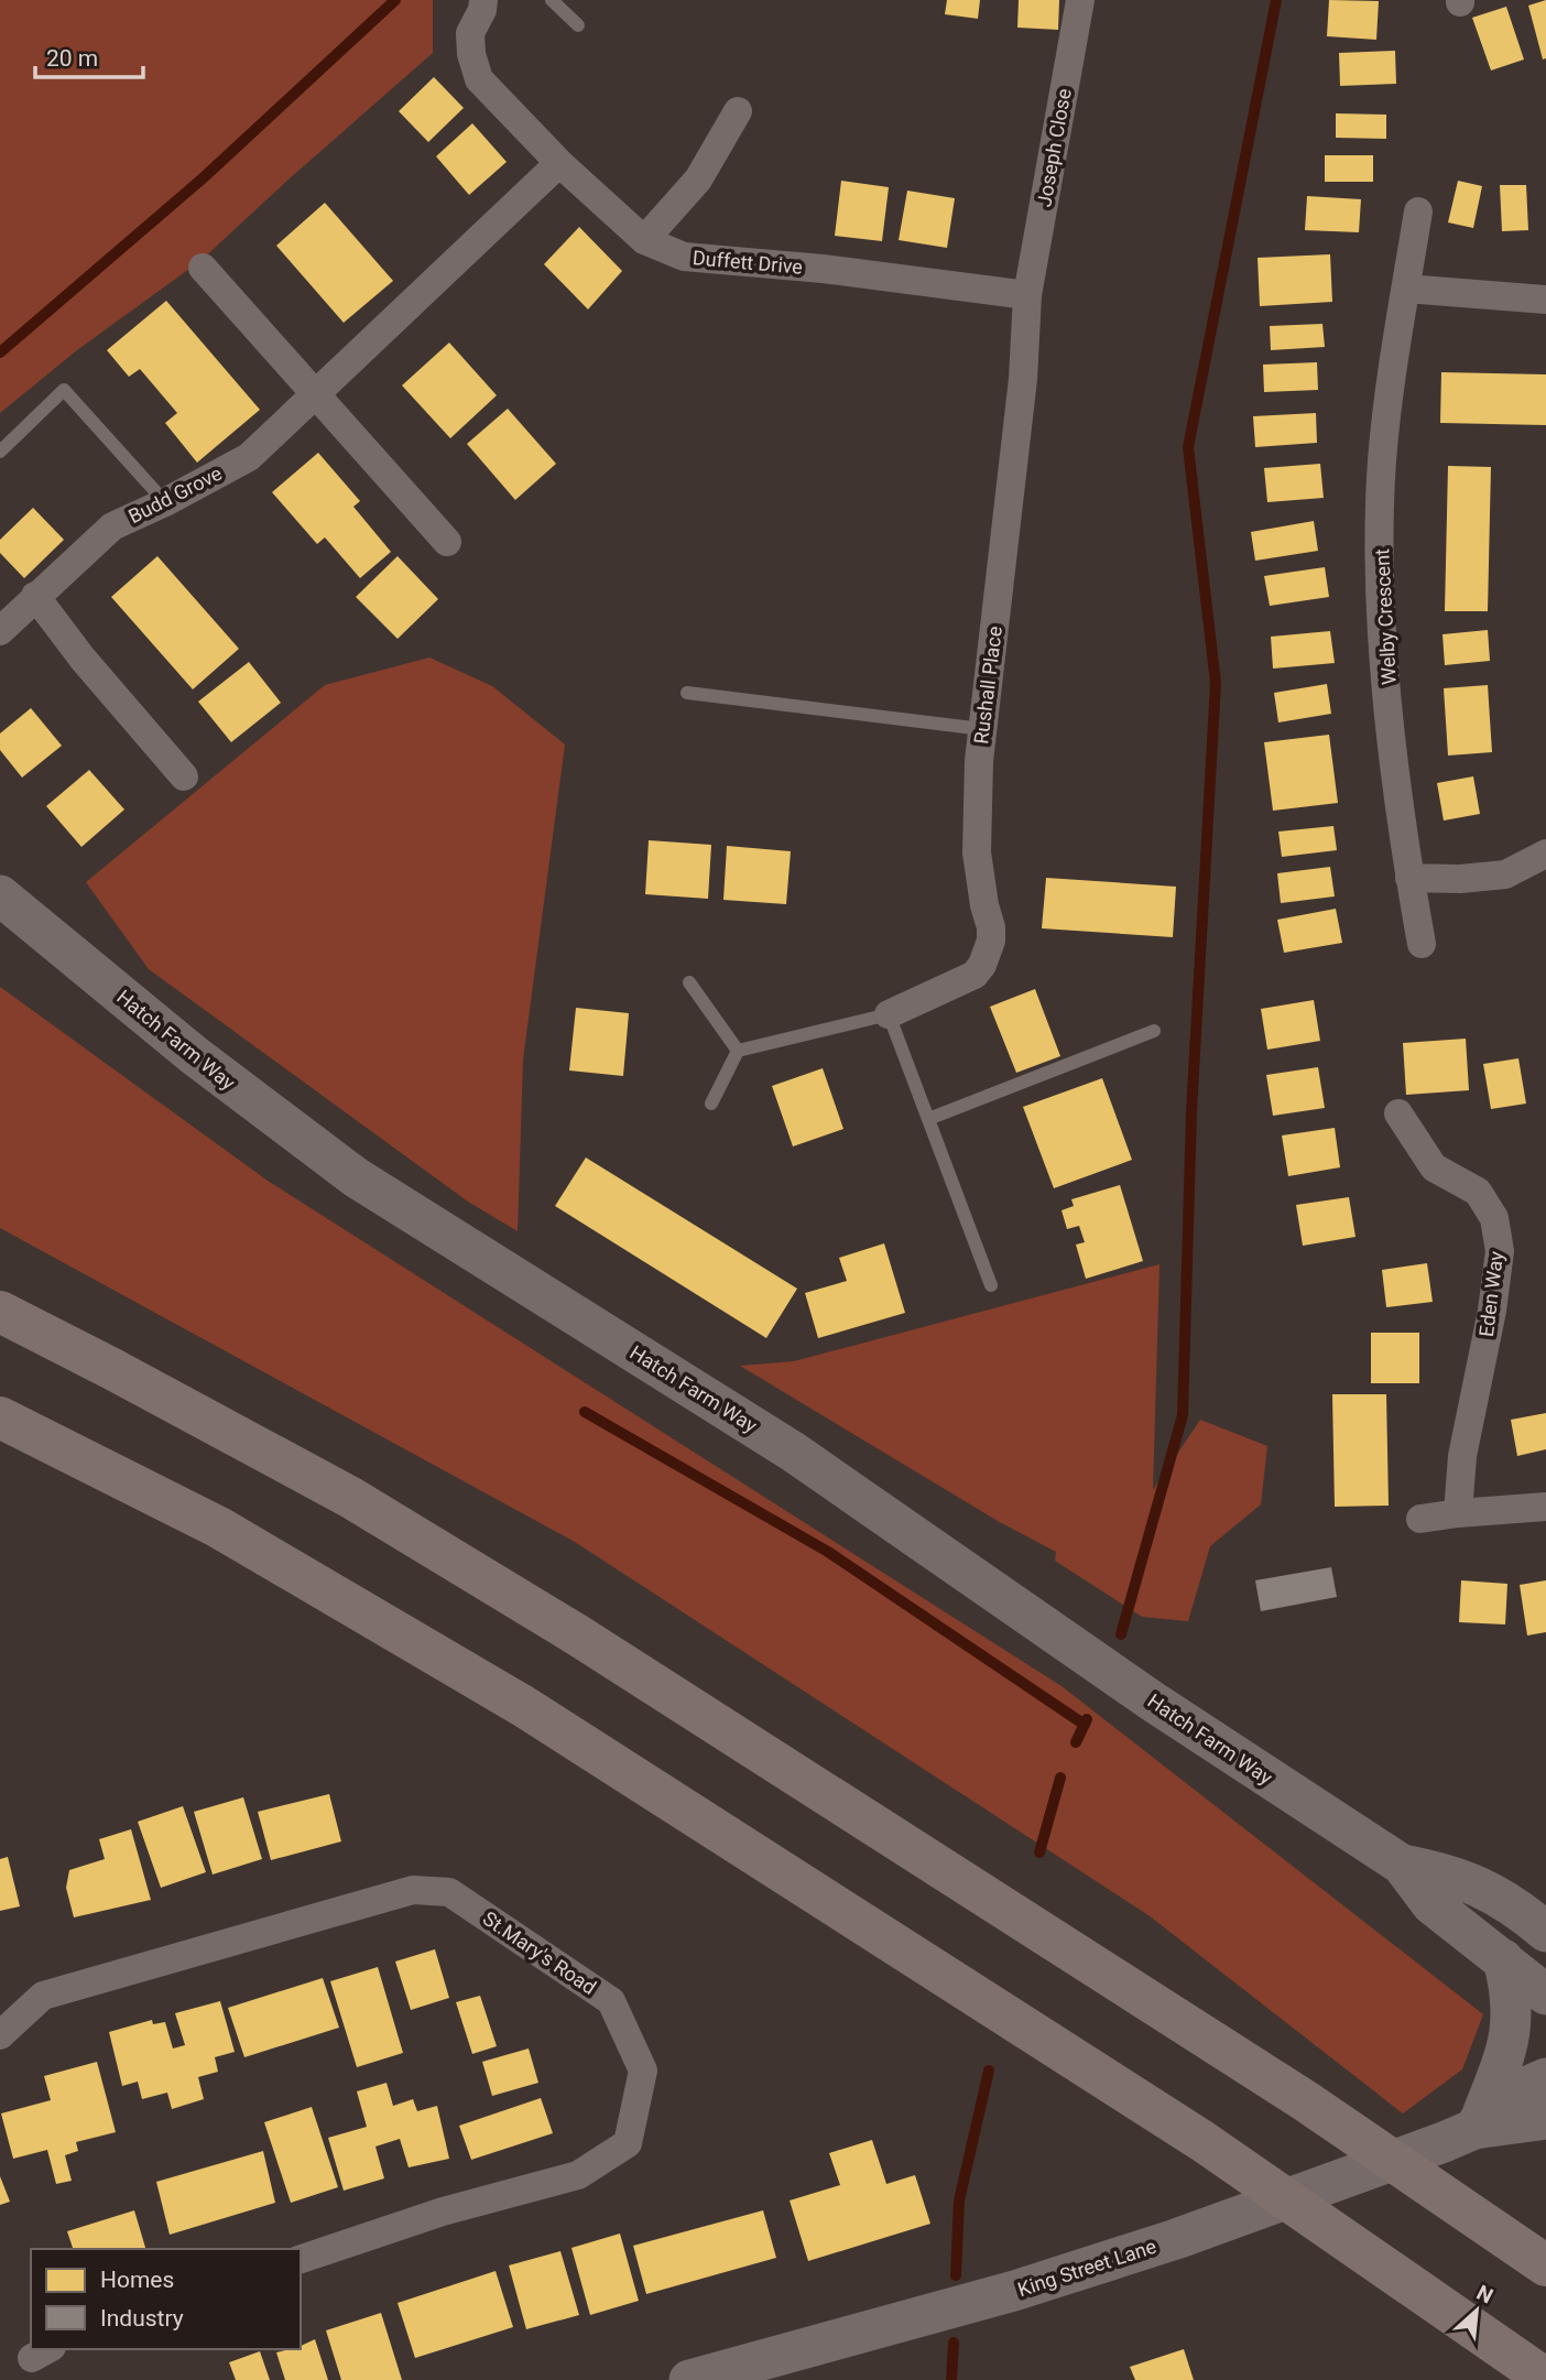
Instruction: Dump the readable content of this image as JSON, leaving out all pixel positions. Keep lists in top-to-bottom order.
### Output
{
  "streets": {
    "street": [
      "Joseph Close",
      "Duffett Drive",
      "Budd Grove",
      "Welby Crescent",
      "Rushall Place",
      "Hatch Farm Way",
      "Eden Way",
      "St.Mary's Road",
      "King Street Lane"
    ]
  },
  "crossings": [
    ["Joseph Close", "Duffett Drive"],
    ["Joseph Close", "Rushall Place"],
    ["Duffett Drive", "Budd Grove"],
    ["Duffett Drive", "Rushall Place"]
  ],
  "legend": ["Homes", "Industry"],
  "scale_bar": "20 m",
  "north": "top right"
}
